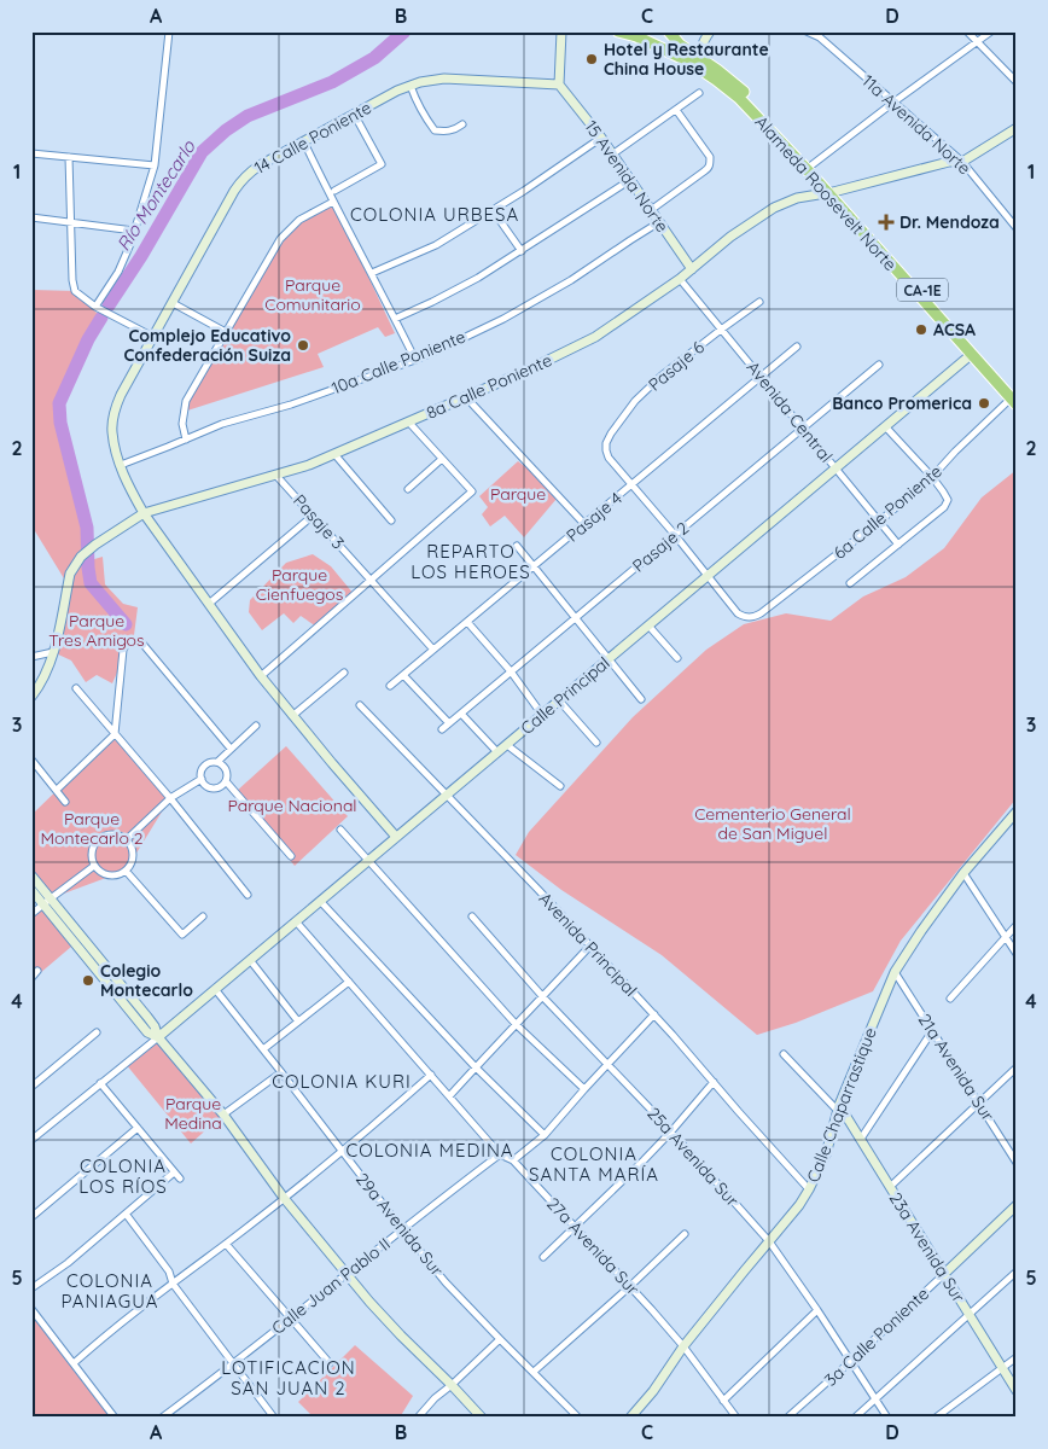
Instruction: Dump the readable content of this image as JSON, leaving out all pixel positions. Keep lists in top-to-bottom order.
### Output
{
  "streets": {
    "highway": ["Alameda Roosevelt Norte", "CA-1E"],
    "street": [
      "11a Avenida Norte",
      "14 Calle Poniente",
      "15 Avenida Norte",
      "10a Calle Poniente",
      "Pasaje 6",
      "8a Calle Poniente",
      "Avenida Central",
      "6a Calle Poniente",
      "Pasaje 4",
      "Pasaje 3",
      "Pasaje 2",
      "Calle Principal",
      "Avenida Principal",
      "21a Avenida Sur",
      "Calle Chaparrastique",
      "25a Avenida Sur",
      "29a Avenida Sur",
      "27a Avenida Sur",
      "23a Avenida Sur",
      "Calle Juan Pablo II",
      "3a Calle Poniente"
    ]
  },
  "crossings": [
    ["11a Avenida Norte", "8a Calle Poniente"],
    ["14 Calle Poniente", "15 Avenida Norte"],
    ["14 Calle Poniente", "10a Calle Poniente"],
    ["15 Avenida Norte", "10a Calle Poniente"],
    ["15 Avenida Norte", "8a Calle Poniente"],
    ["Alameda Roosevelt Norte", "CA-1E"],
    ["Alameda Roosevelt Norte", "8a Calle Poniente"],
    ["Alameda Roosevelt Norte", "6a Calle Poniente"],
    ["Alameda Roosevelt Norte", "Calle Principal"],
    ["Pasaje 6", "Avenida Central"],
    ["Pasaje 6", "Pasaje 4"],
    ["8a Calle Poniente", "Avenida Central"],
    ["8a Calle Poniente", "Pasaje 3"],
    ["Avenida Central", "6a Calle Poniente"],
    ["Avenida Central", "Pasaje 4"],
    ["Avenida Central", "Pasaje 2"],
    ["Avenida Central", "Calle Principal"],
    ["6a Calle Poniente", "Calle Principal"],
    ["Pasaje 4", "Pasaje 3"],
    ["Calle Principal", "Avenida Principal"],
    ["Calle Principal", "29a Avenida Sur"],
    ["Calle Principal", "27a Avenida Sur"],
    ["Avenida Principal", "Calle Chaparrastique"],
    ["21a Avenida Sur", "Calle Chaparrastique"],
    ["Calle Chaparrastique", "25a Avenida Sur"],
    ["Calle Chaparrastique", "27a Avenida Sur"],
    ["Calle Chaparrastique", "23a Avenida Sur"],
    ["25a Avenida Sur", "3a Calle Poniente"],
    ["29a Avenida Sur", "Calle Juan Pablo II"],
    ["27a Avenida Sur", "Calle Juan Pablo II"],
    ["23a Avenida Sur", "3a Calle Poniente"]
  ],
  "districts": [
    "COLONIA URBESA",
    "REPARTO LOS HEROES",
    "COLONIA KURI",
    "COLONIA MEDINA",
    "COLONIA SANTA MARÍA",
    "COLONIA LOS RÍOS",
    "COLONIA PANIAGUA",
    "LOTIFICACION SAN JUAN 2"
  ],
  "water": ["Río Montecarlo"],
  "parks": [
    "Parque Comunitario",
    "Parque",
    "Parque Cienfuegos",
    "Parque Tres Amigos",
    "Parque Nacional",
    "Cementerio General de San Miguel",
    "Parque Montecarlo 2",
    "Parque Medina"
  ],
  "places": {
    "other": [
      "Hotel y Restaurante China House",
      "ACSA",
      "Complejo Educativo Confederación Suiza",
      "Banco Promerica",
      "Colegio Montecarlo"
    ],
    "health": ["Dr. Mendoza"]
  },
  "grid": {
    "columns": [
      "A",
      "B",
      "C",
      "D"
    ],
    "rows": [
      "1",
      "2",
      "3",
      "4",
      "5"
    ]
  }
}
